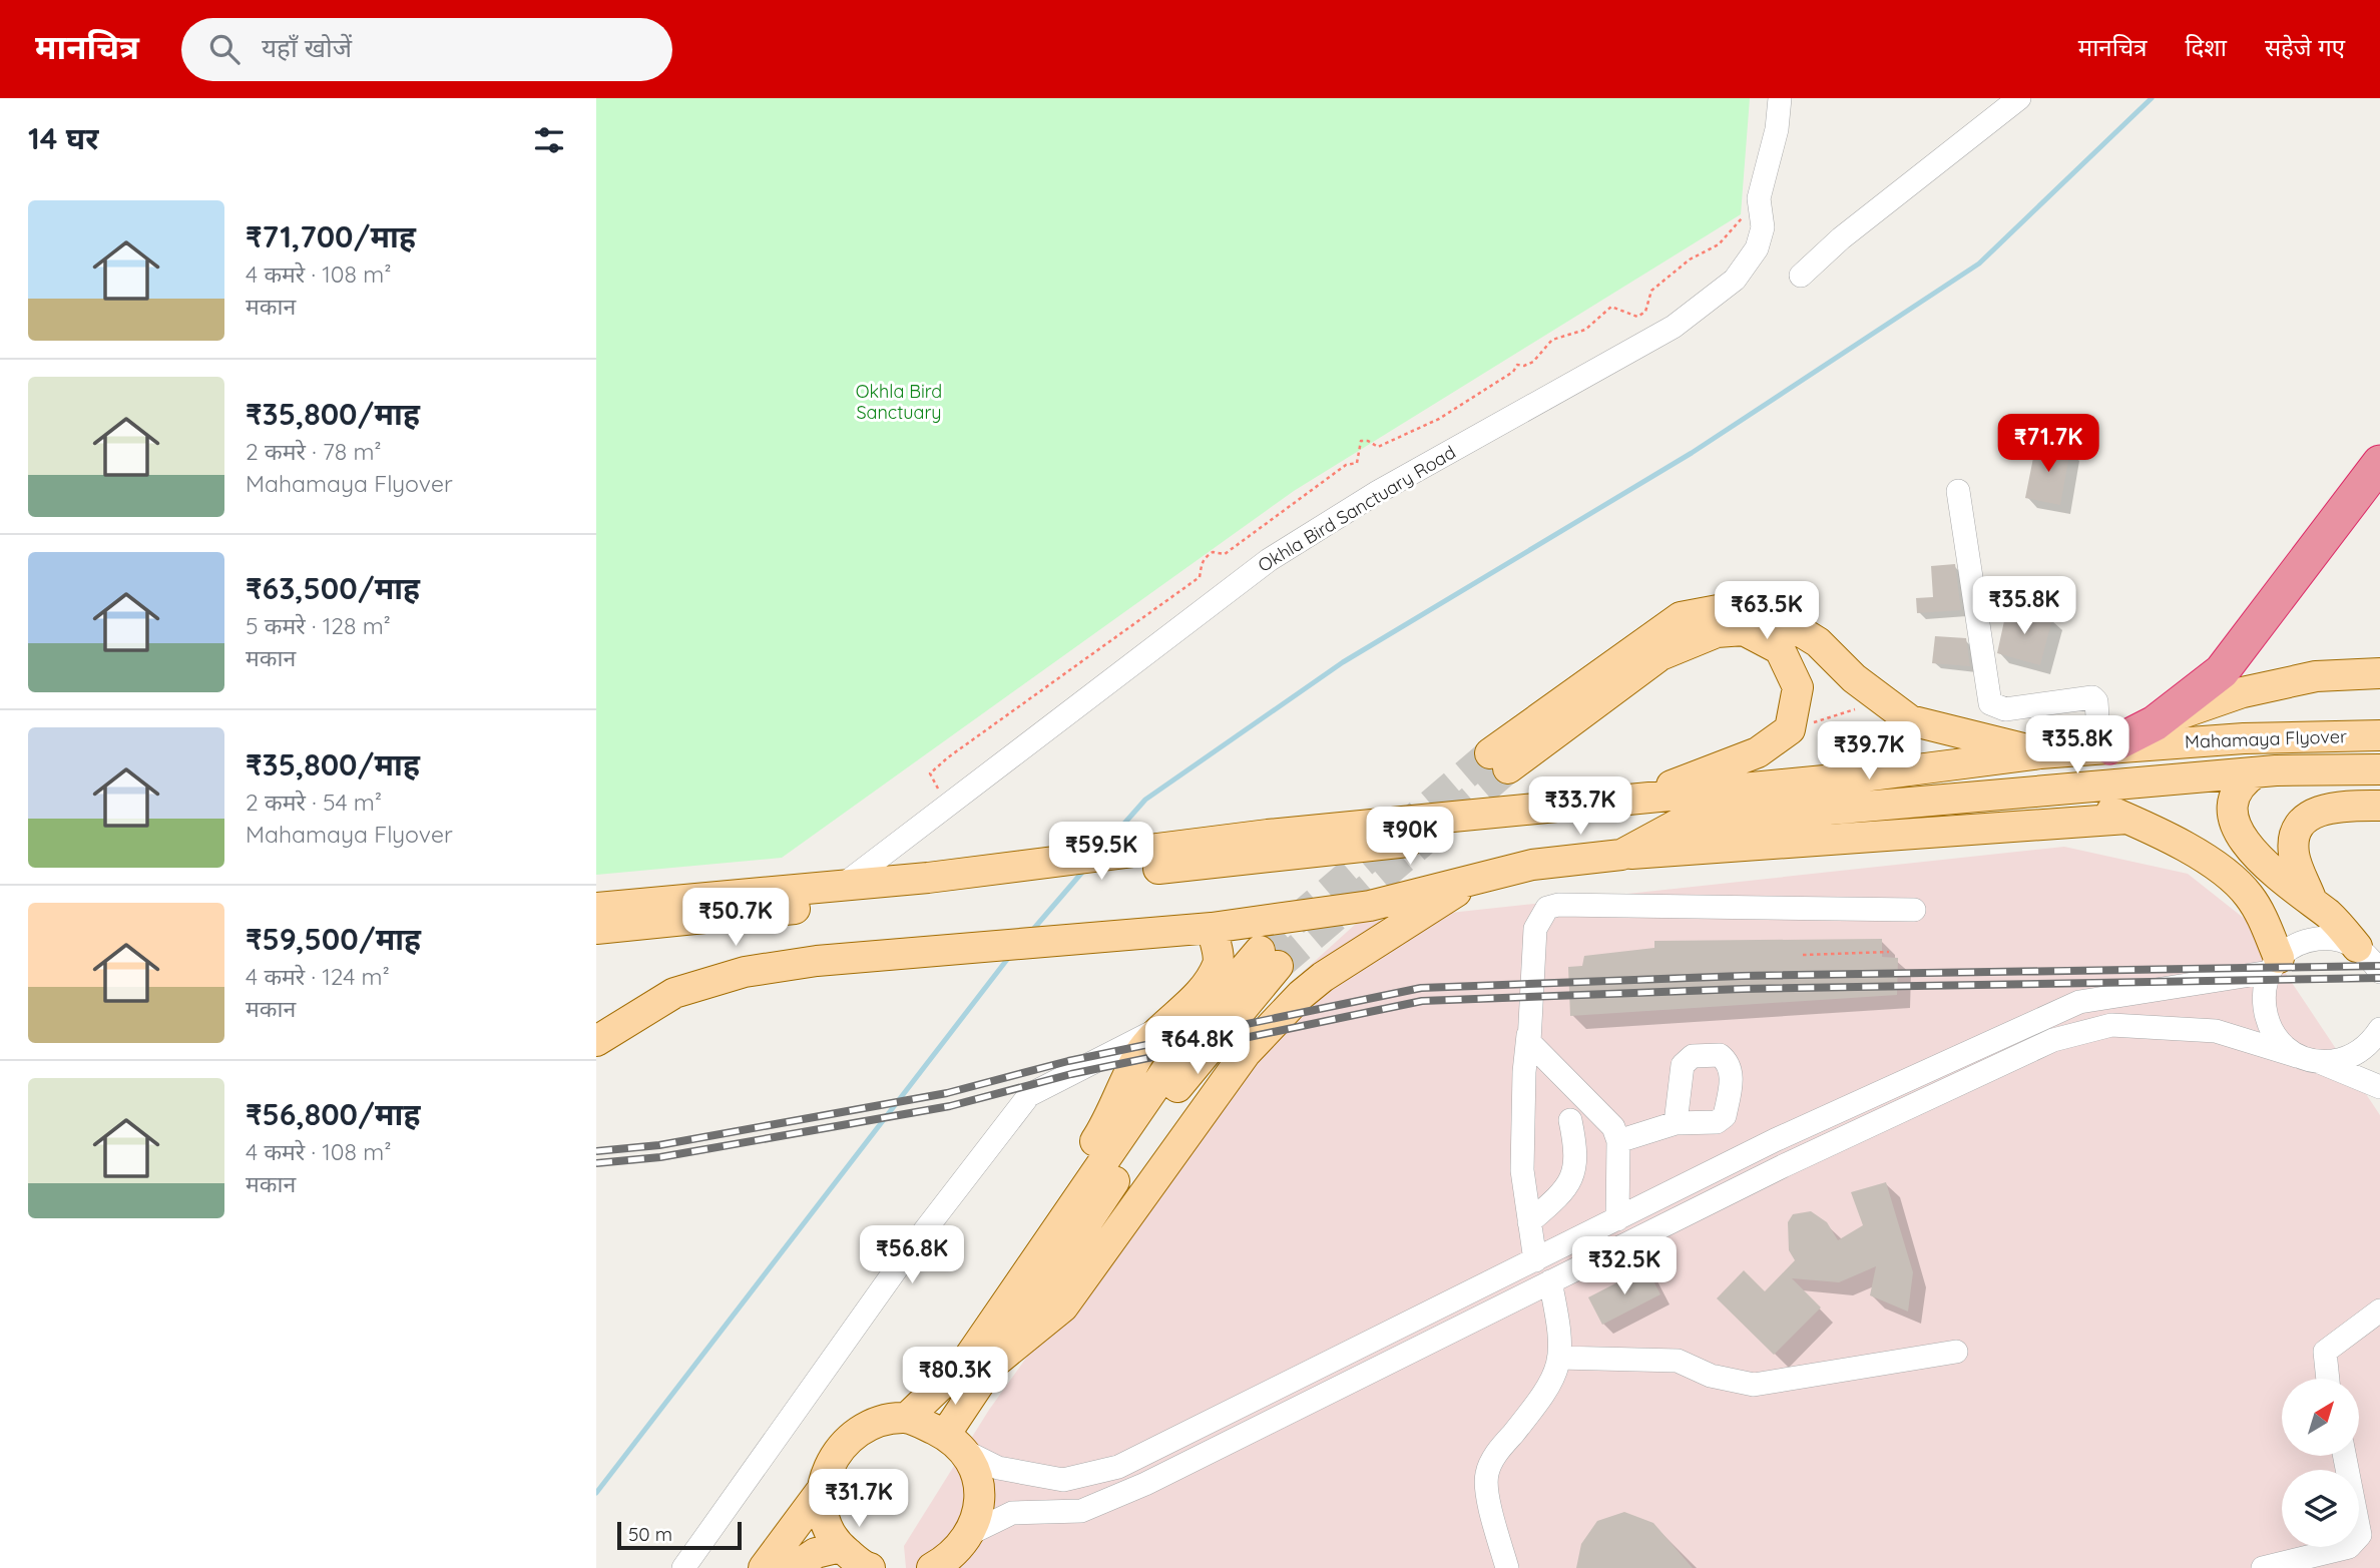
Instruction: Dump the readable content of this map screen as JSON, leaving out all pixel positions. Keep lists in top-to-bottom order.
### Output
{
  "streets": {
    "main road": ["Mahamaya Flyover"],
    "street": ["Okhla Bird Sanctuary Road"]
  },
  "parks": ["Okhla Bird Sanctuary"],
  "scale_bar": "50 m",
  "north": "top right",
  "page": {
    "header": "मानचित्र",
    "search": "यहाँ खोजें",
    "nav": ["मानचित्र", "दिशा", "सहेजे गए"],
    "heading": "14 घर",
    "list": [
      {
        "name": "₹71,700/माह",
        "note": "4 कमरे · 108 m² · मकान"
      },
      {
        "name": "₹35,800/माह",
        "note": "2 कमरे · 78 m² · Mahamaya Flyover"
      },
      {
        "name": "₹63,500/माह",
        "note": "5 कमरे · 128 m² · मकान"
      },
      {
        "name": "₹35,800/माह",
        "note": "2 कमरे · 54 m² · Mahamaya Flyover"
      },
      {
        "name": "₹59,500/माह",
        "note": "4 कमरे · 124 m² · मकान"
      },
      {
        "name": "₹56,800/माह",
        "note": "4 कमरे · 108 m² · मकान"
      }
    ],
    "price": [
      "₹71.7K",
      "₹35.8K",
      "₹63.5K",
      "₹35.8K",
      "₹39.7K",
      "₹33.7K",
      "₹90K",
      "₹59.5K",
      "₹50.7K",
      "₹64.8K",
      "₹56.8K",
      "₹32.5K",
      "₹80.3K",
      "₹31.7K"
    ],
    "scale": "50 m"
  }
}
